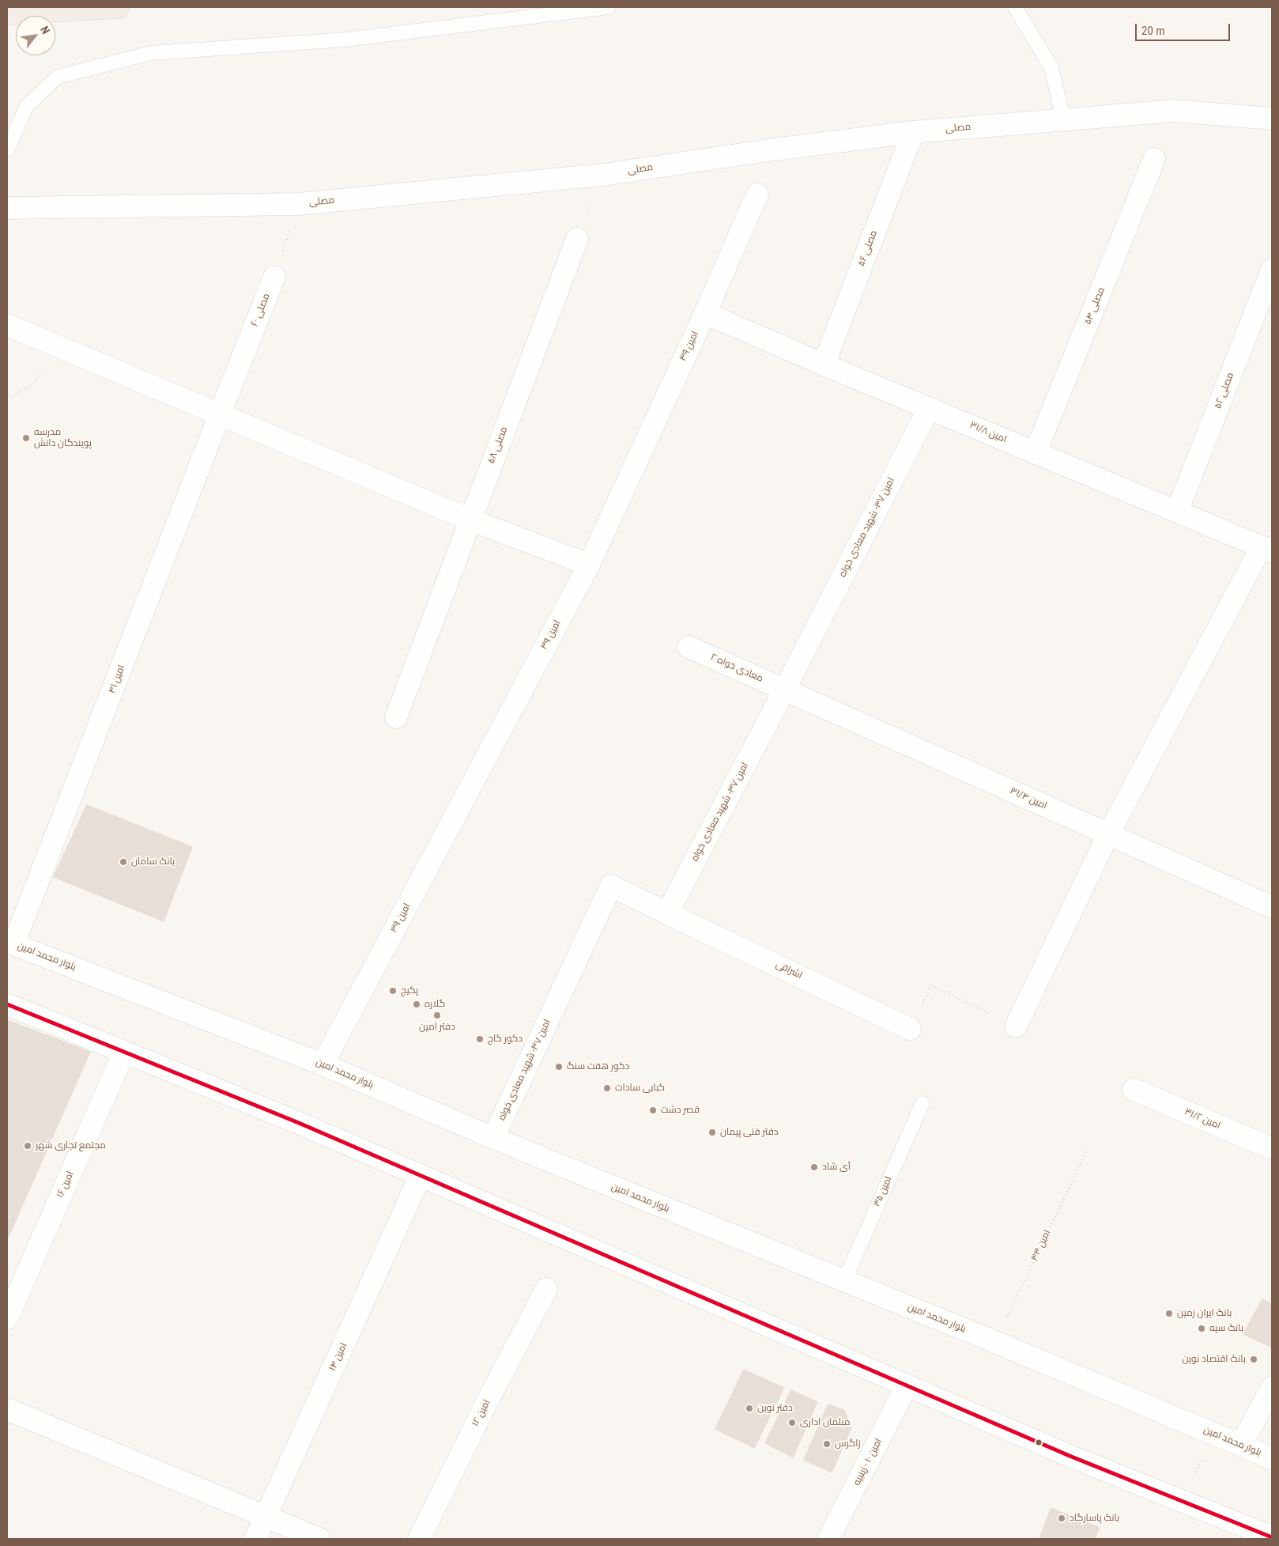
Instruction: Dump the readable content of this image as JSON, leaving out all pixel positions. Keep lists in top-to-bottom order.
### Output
{
  "streets": {
    "street": [
      "مصلی",
      "مصلی ۵۶",
      "مصلی ۵۴",
      "مصلی ۶۰",
      "امین ۳۹",
      "مصلی ۵۲",
      "امین ۳۱/۸",
      "مصلی ۵۸",
      "امین ۳۷- شهید معادی خواه",
      "معادی خواه ۲",
      "امین ۴۱",
      "امین ۳۱/۴",
      "بلوار محمد امین",
      "اشراقی",
      "امین ۳۱/۲",
      "امین ۱۶",
      "امین ۱۴",
      "امین ۱۲",
      "امین ۱۰ - زینبیه"
    ],
    "lane": ["امین ۳۵"],
    "path": ["امین ۳۳"]
  },
  "crossings": [
    ["مصلی", "مصلی ۵۶"],
    ["مصلی ۵۶", "امین ۳۱/۸"],
    ["مصلی ۵۴", "امین ۳۱/۸"],
    ["مصلی ۶۰", "امین ۴۱"],
    ["امین ۳۹", "امین ۳۱/۸"],
    ["امین ۳۹", "بلوار محمد امین"],
    ["مصلی ۵۲", "امین ۳۱/۸"],
    ["امین ۳۱/۸", "امین ۳۷- شهید معادی خواه"],
    ["امین ۳۷- شهید معادی خواه", "معادی خواه ۲"],
    ["امین ۳۷- شهید معادی خواه", "امین ۳۱/۴"],
    ["امین ۳۷- شهید معادی خواه", "بلوار محمد امین"],
    ["امین ۳۷- شهید معادی خواه", "اشراقی"],
    ["معادی خواه ۲", "امین ۳۱/۴"],
    ["امین ۴۱", "بلوار محمد امین"],
    ["بلوار محمد امین", "امین ۳۵"],
    ["بلوار محمد امین", "امین ۳۳"]
  ],
  "places": [
    "مدرسه پویندگان دانش",
    "بانک سامان",
    "پکیج",
    "گلاره",
    "دفتر امین",
    "دکور کاج",
    "دکور هفت سنگ",
    "کبابی سادات",
    "قصر دشت",
    "دفتر فنی پیمان",
    "مجتمع تجاری شهر",
    "آی شاد",
    "بانک ایران زمین",
    "بانک سپه",
    "بانک اقتصاد نوین",
    "دفتر نوین",
    "مبلمان اداری",
    "زاگرس",
    "بانک پاسارگاد"
  ],
  "scale_bar": "20 m",
  "north": "top right"
}
